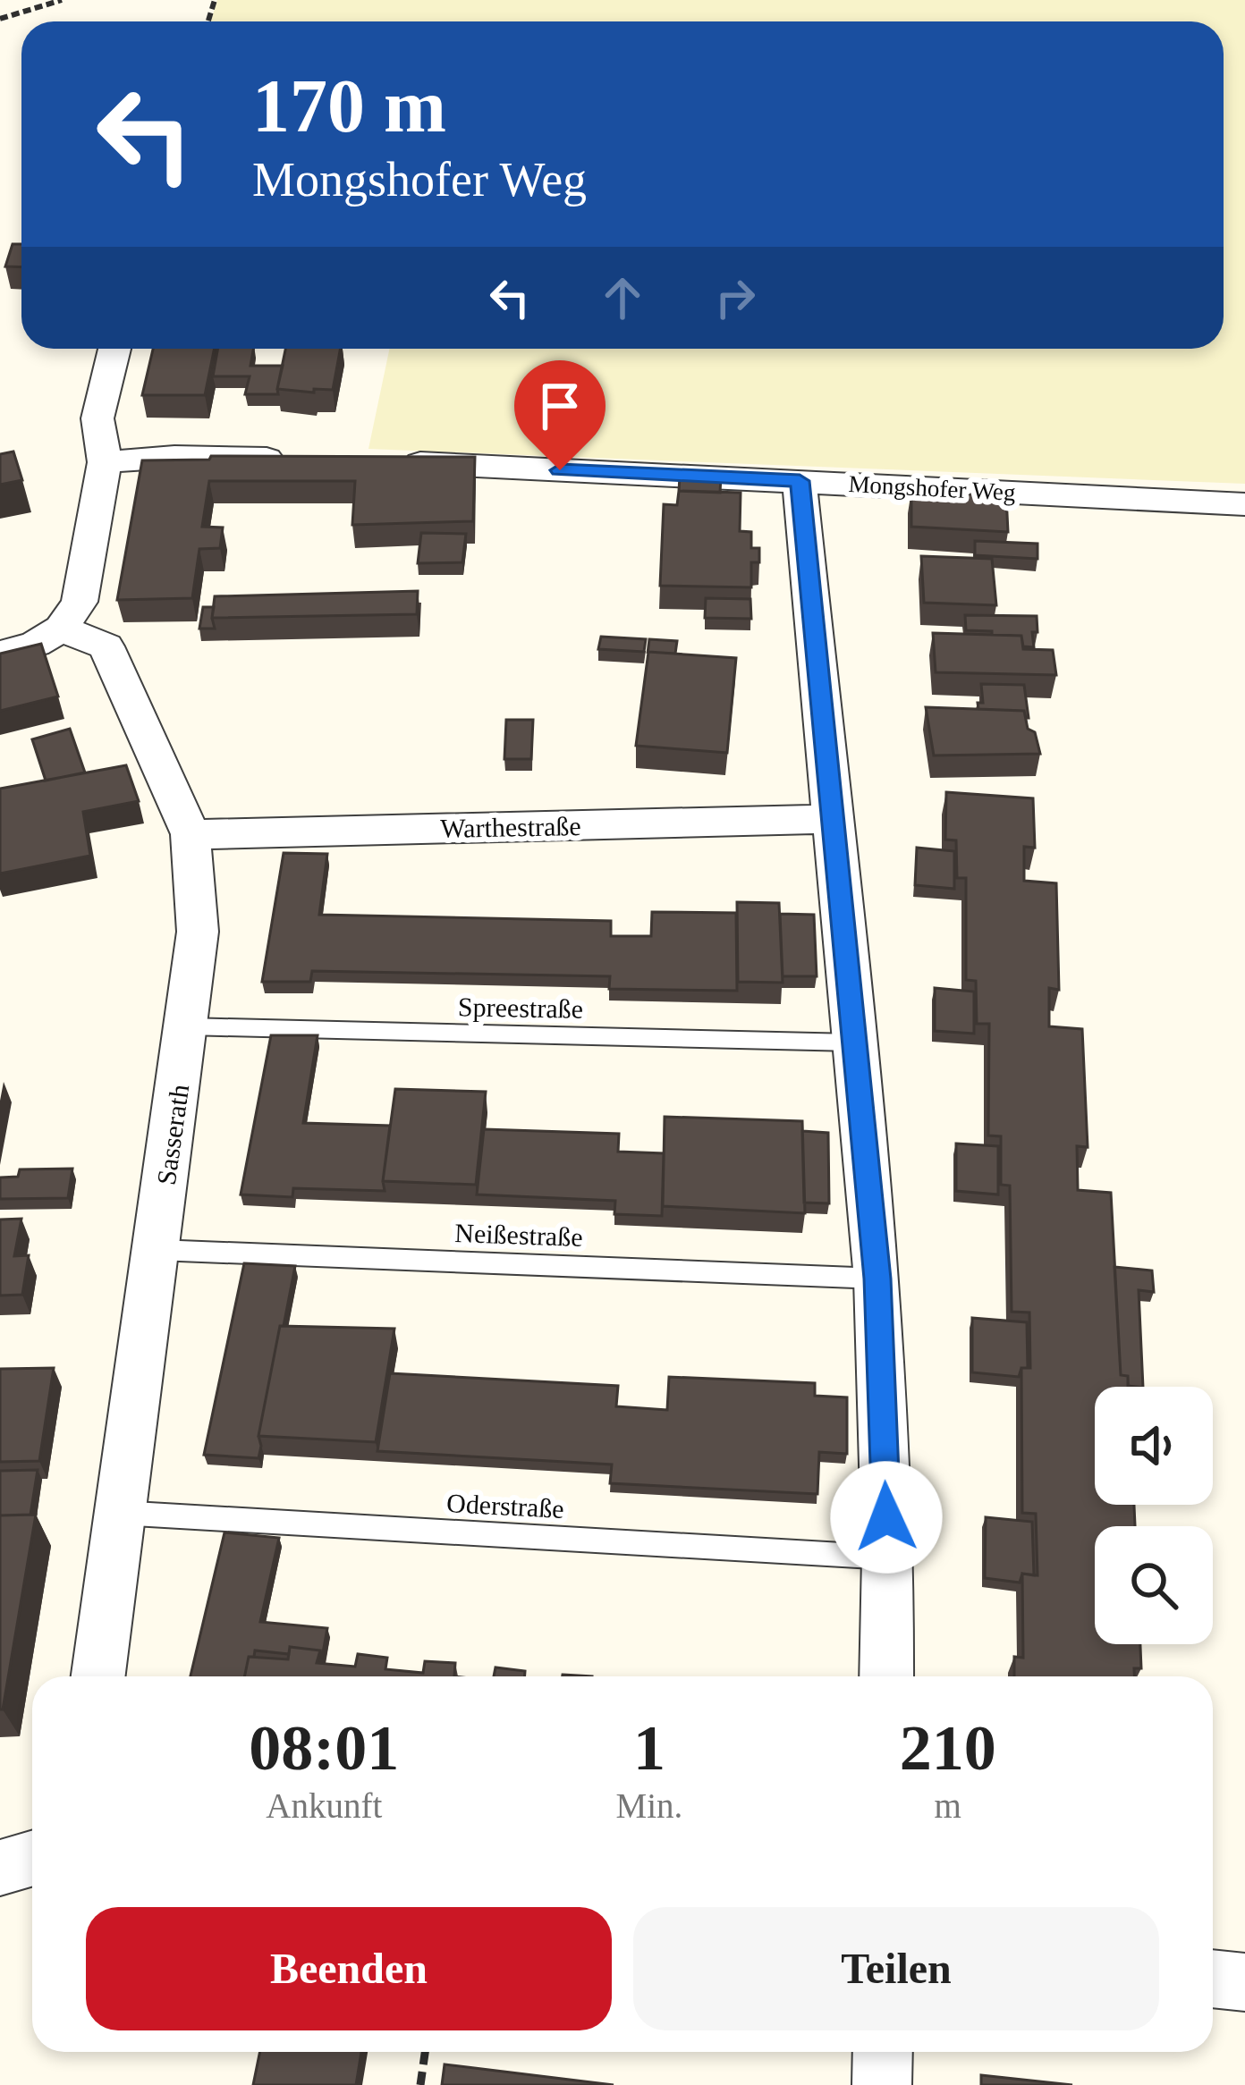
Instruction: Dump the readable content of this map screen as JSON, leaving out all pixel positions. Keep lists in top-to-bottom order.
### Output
{
  "streets": {
    "street": ["Mongshofer Weg", "Warthestraße", "Sasserath"],
    "lane": ["Spreestraße", "Neißestraße", "Oderstraße"]
  },
  "crossings": [
    ["Warthestraße", "Sasserath"],
    ["Spreestraße", "Sasserath"],
    ["Sasserath", "Neißestraße"],
    ["Sasserath", "Oderstraße"]
  ],
  "page": {
    "turn": ["170 m", "Mongshofer Weg"],
    "eta": [
      "08:01",
      "Ankunft",
      "1",
      "Min.",
      "210",
      "m"
    ],
    "buttons": ["Beenden", "Teilen"]
  }
}
